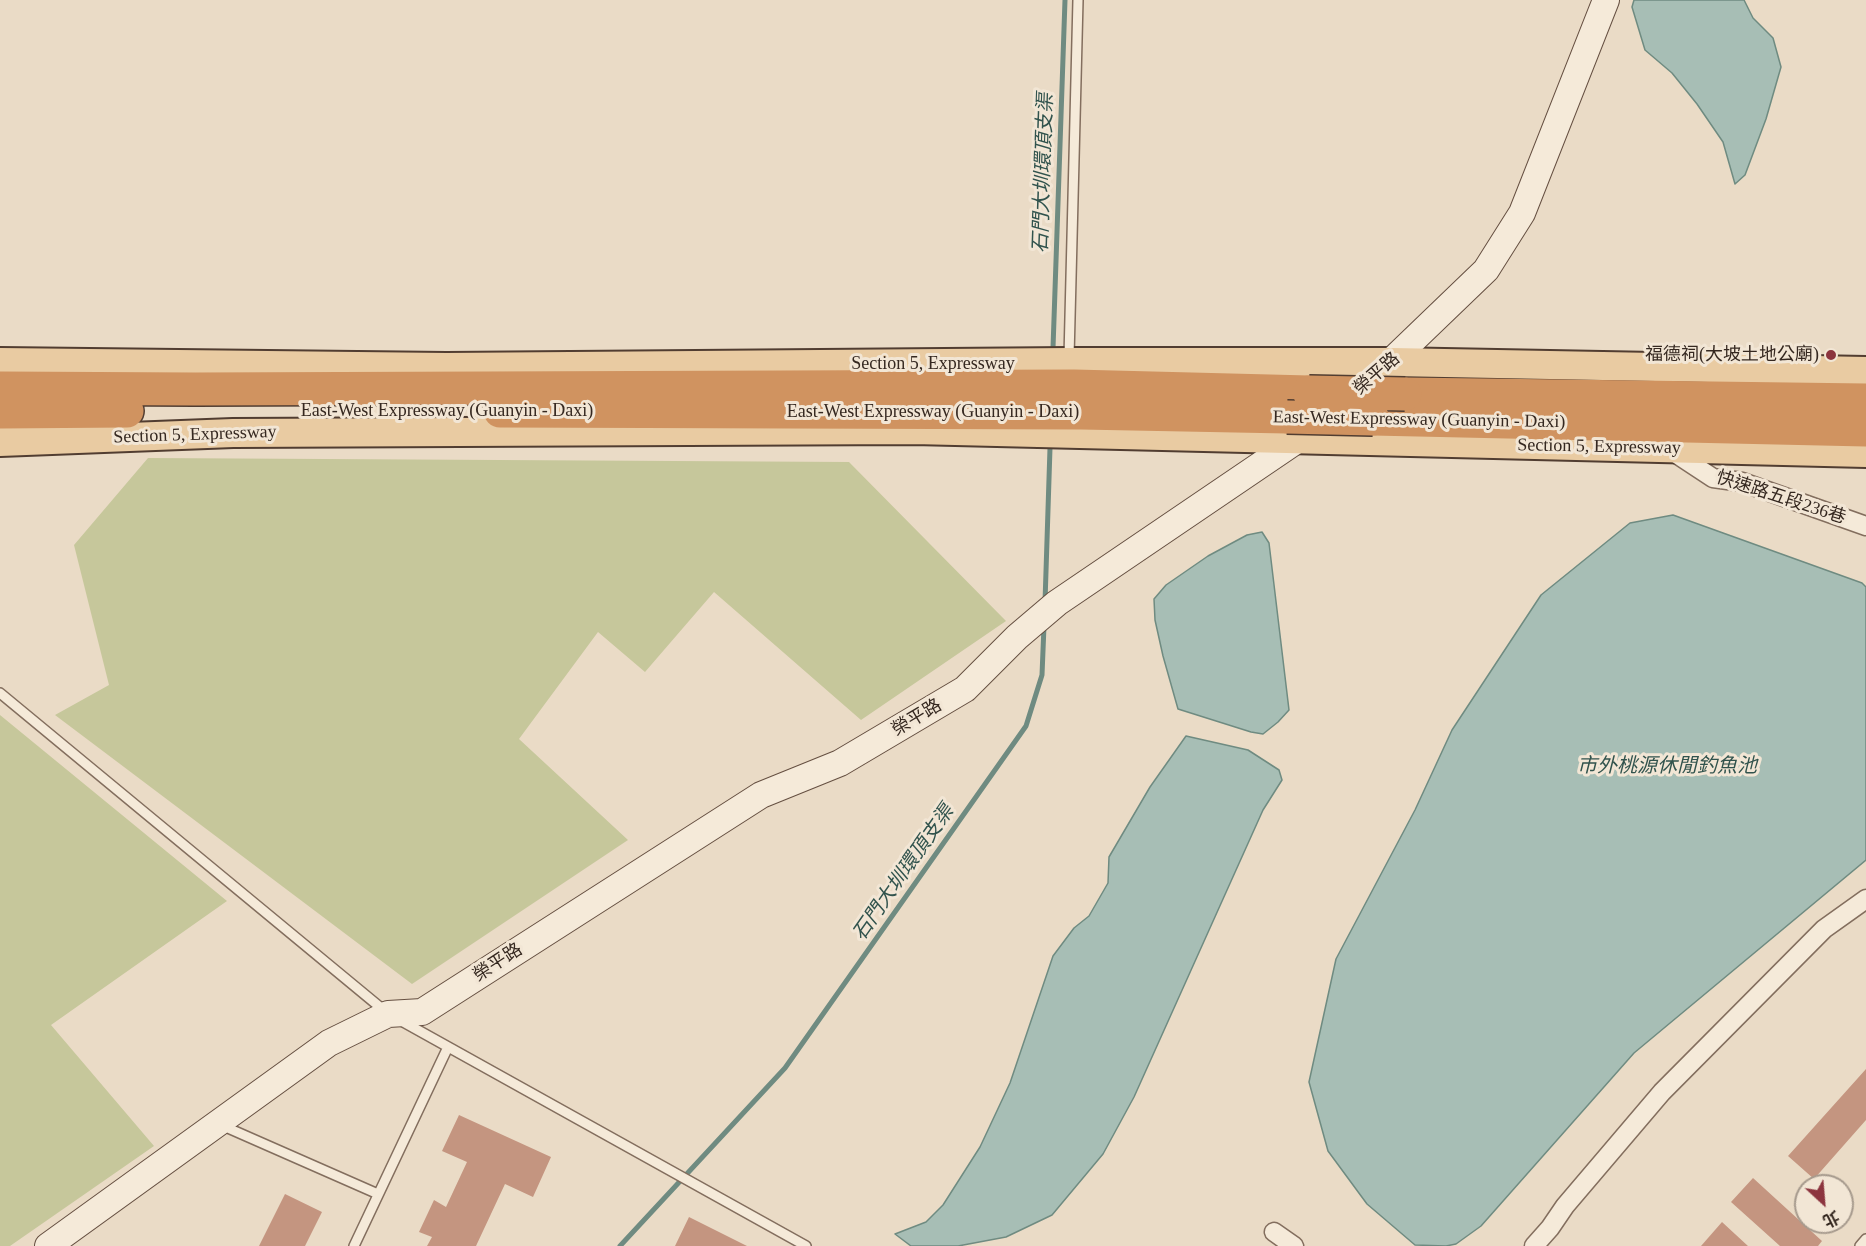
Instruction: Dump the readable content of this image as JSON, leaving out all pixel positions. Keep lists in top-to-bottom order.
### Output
{
  "streets": {
    "highway": ["East-West Expressway (Guanyin - Daxi)"],
    "main road": ["Section 5, Expressway"],
    "street": ["榮平路", "快速路五段236巷"]
  },
  "crossings": [
    ["Section 5, Expressway", "榮平路"],
    ["Section 5, Expressway", "East-West Expressway (Guanyin - Daxi)"],
    ["Section 5, Expressway", "快速路五段236巷"],
    ["榮平路", "East-West Expressway (Guanyin - Daxi)"]
  ],
  "water": ["石門大圳環頂支渠", "市外桃源休閒釣魚池"],
  "places": ["福德祠(大坡土地公廟)"],
  "north": "bottom right"
}
